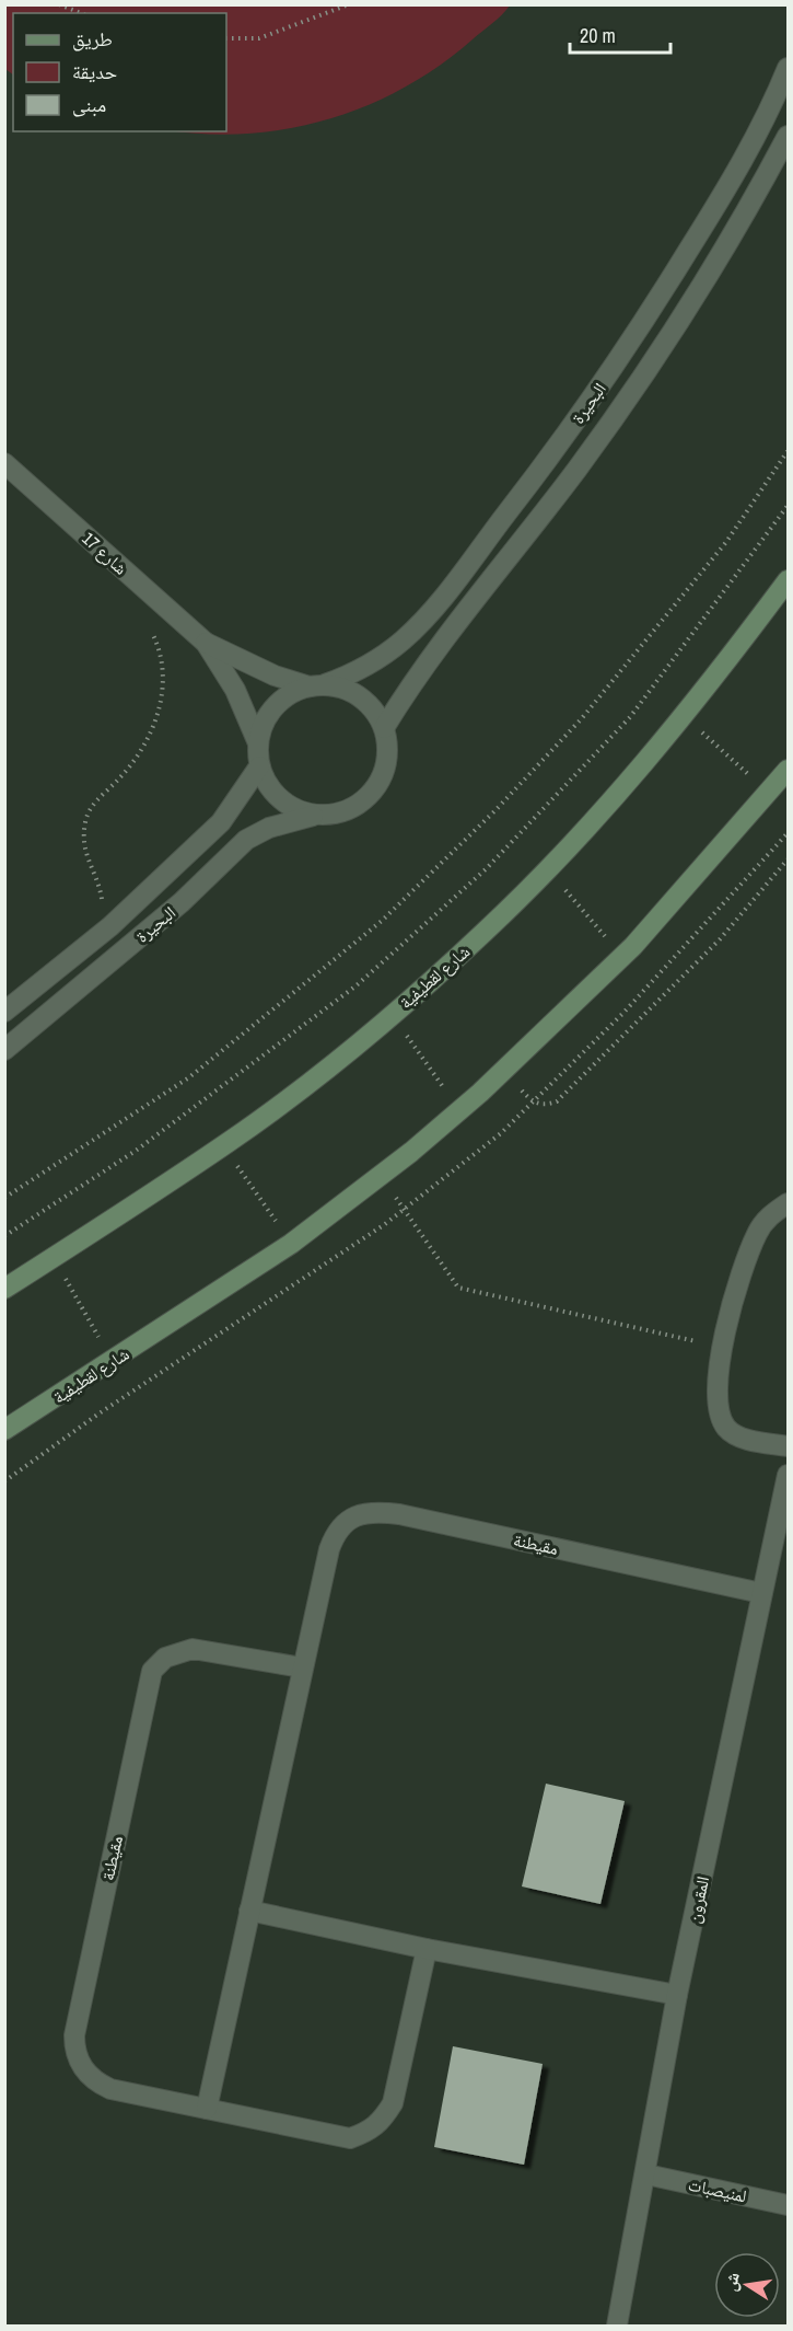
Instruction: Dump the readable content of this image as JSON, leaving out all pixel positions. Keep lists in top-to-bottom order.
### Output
{
  "streets": {
    "street": [
      "البحيرة",
      "شارع 17",
      "شارع لقطيفية",
      "مقيطنة",
      "المقرون",
      "لمنيصبات"
    ]
  },
  "crossings": [
    ["البحيرة", "شارع 17"],
    ["مقيطنة", "المقرون"],
    ["المقرون", "لمنيصبات"]
  ],
  "legend": ["طريق", "حديقة", "مبنى"],
  "scale_bar": "20 m",
  "north": "left"
}
